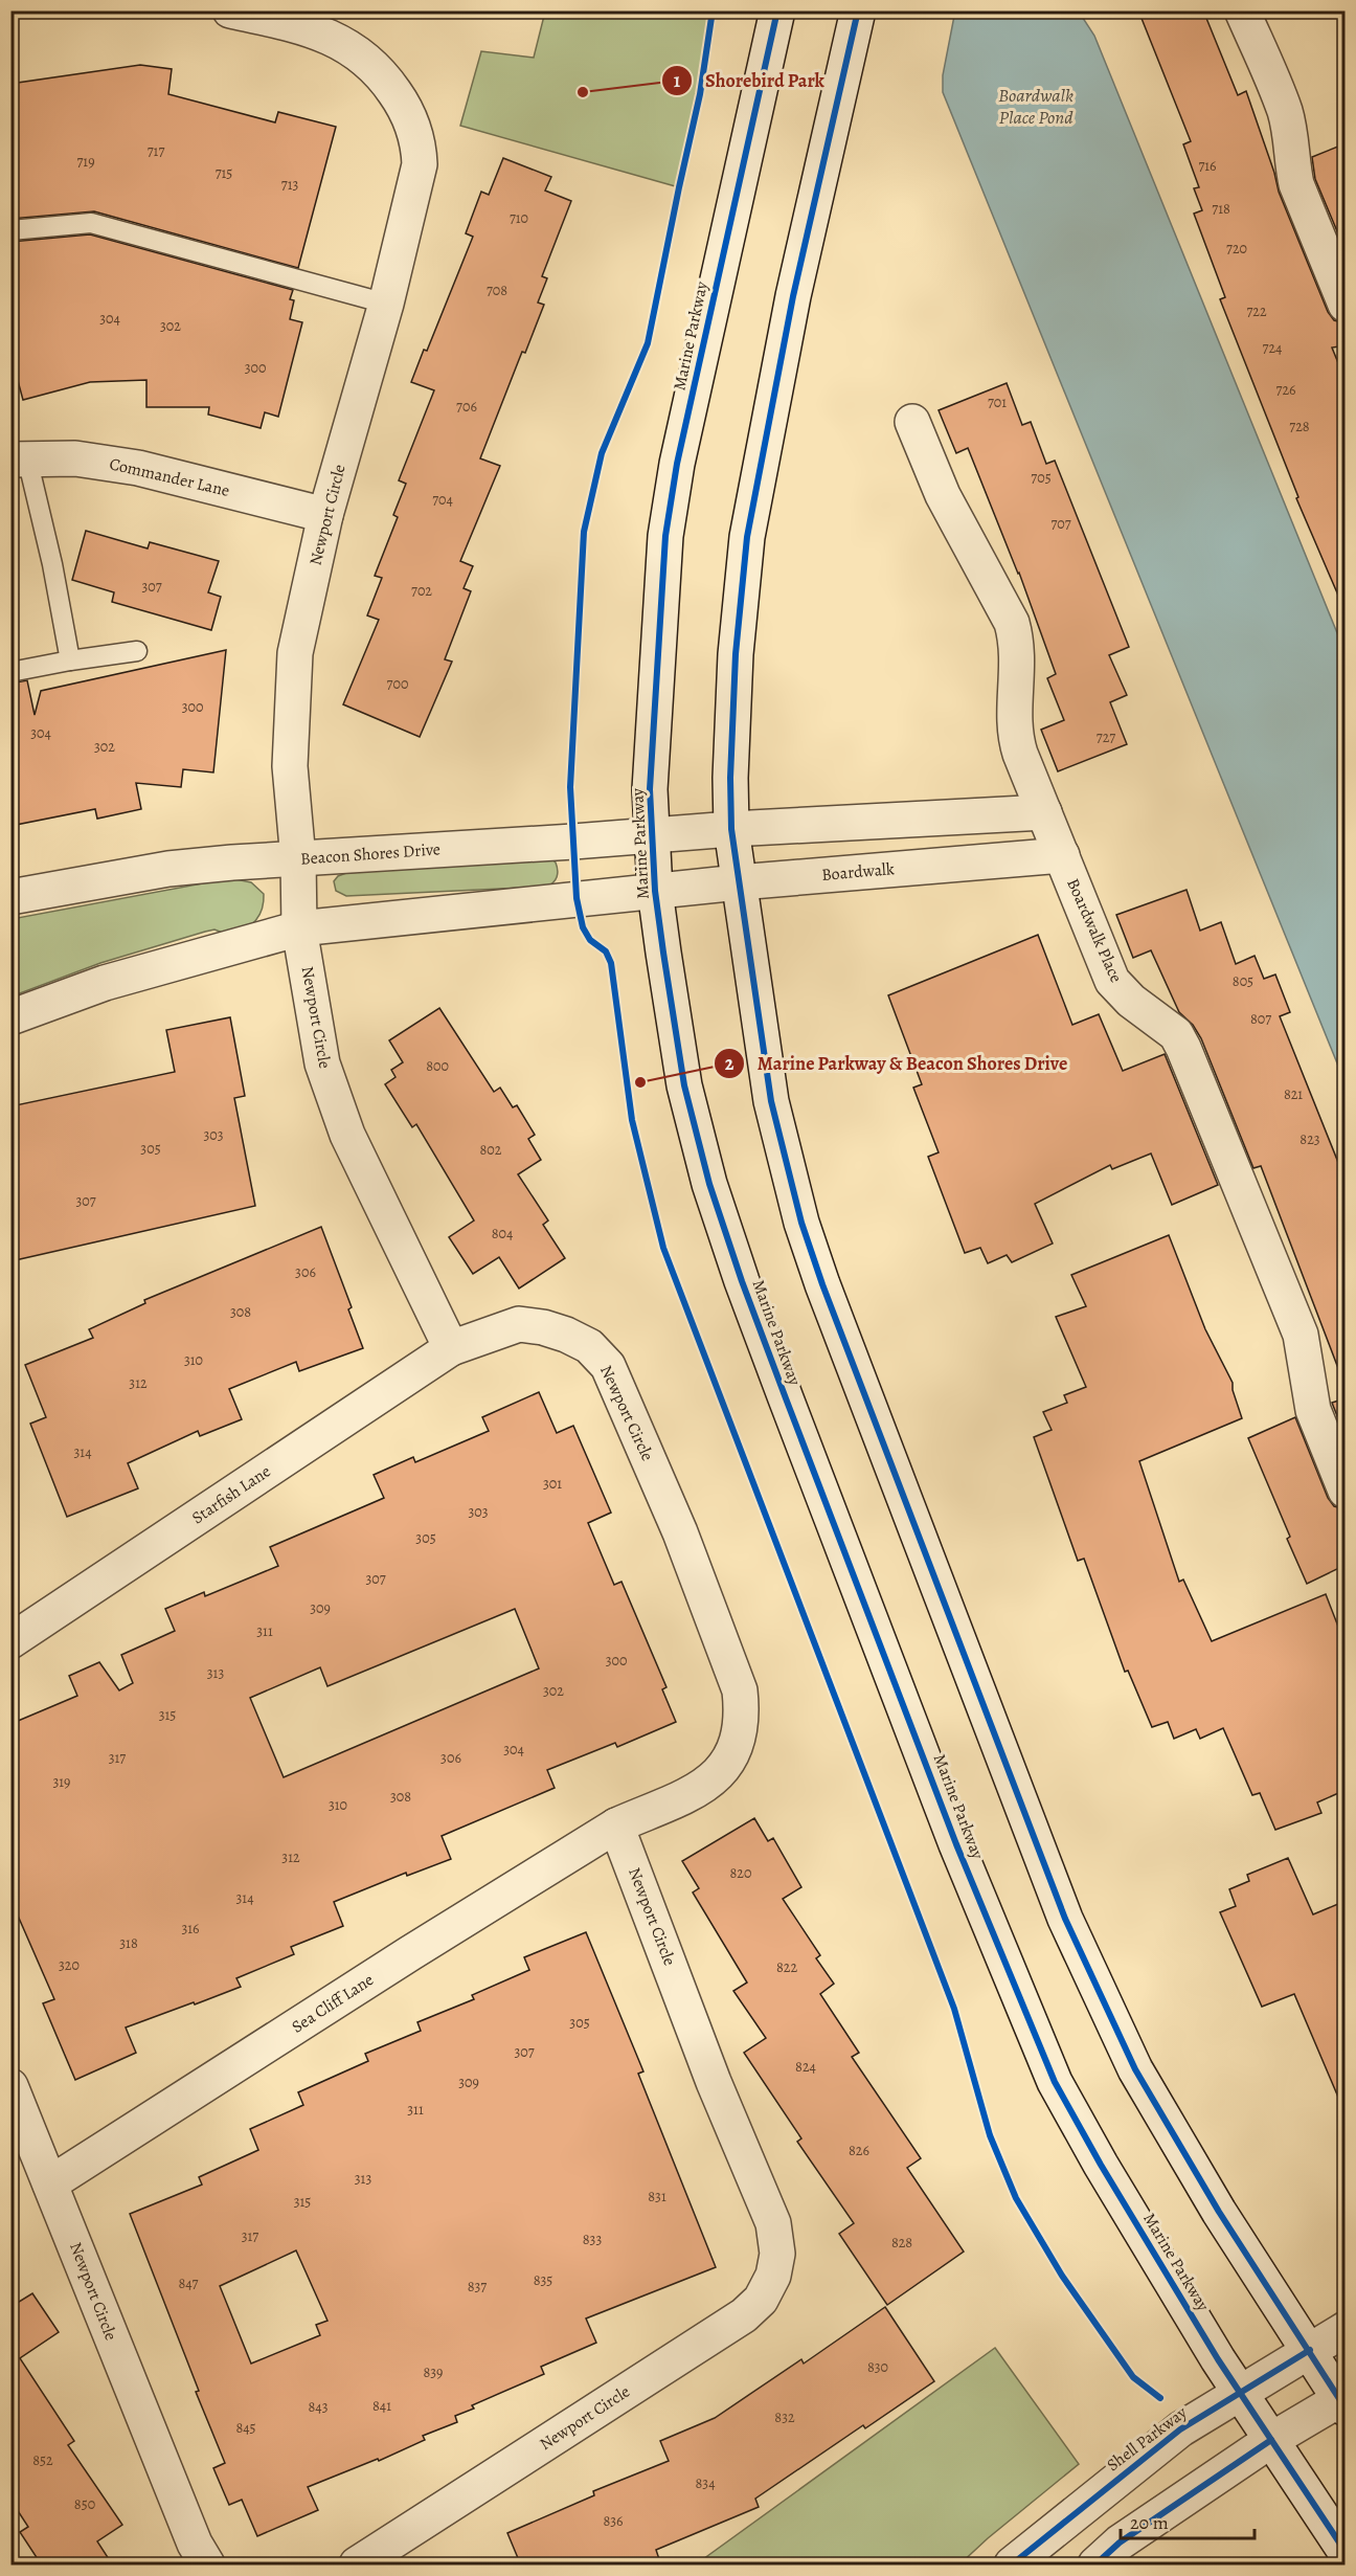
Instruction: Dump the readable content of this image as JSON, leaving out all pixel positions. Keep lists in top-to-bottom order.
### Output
{
  "streets": {
    "street": [
      "Marine Parkway",
      "Commander Lane",
      "Newport Circle",
      "Beacon Shores Drive",
      "Boardwalk",
      "Boardwalk Place",
      "Starfish Lane",
      "Sea Cliff Lane",
      "Shell Parkway"
    ]
  },
  "crossings": [
    ["Marine Parkway", "Beacon Shores Drive"],
    ["Marine Parkway", "Boardwalk"],
    ["Marine Parkway", "Shell Parkway"],
    ["Commander Lane", "Newport Circle"],
    ["Newport Circle", "Beacon Shores Drive"],
    ["Newport Circle", "Starfish Lane"],
    ["Newport Circle", "Sea Cliff Lane"],
    ["Boardwalk", "Boardwalk Place"]
  ],
  "water": ["Boardwalk Place Pond"],
  "places": ["Shorebird Park", "Marine Parkway & Beacon Shores Drive"],
  "house_numbers": [
    "717",
    "719",
    "716",
    "715",
    "713",
    "718",
    "710",
    "720",
    "708",
    "722",
    "304",
    "302",
    "724",
    "300",
    "726",
    "701",
    "706",
    "728",
    "705",
    "704",
    "707",
    "307",
    "702",
    "700",
    "300",
    "304",
    "727",
    "302",
    "805",
    "807",
    "800",
    "821",
    "303",
    "823",
    "305",
    "802",
    "307",
    "804",
    "306",
    "308",
    "310",
    "312",
    "314",
    "301",
    "303",
    "305",
    "307",
    "309",
    "311",
    "300",
    "313",
    "302",
    "315",
    "304",
    "317",
    "306",
    "319",
    "308",
    "310",
    "312",
    "820",
    "314",
    "316",
    "318",
    "320",
    "822",
    "305",
    "307",
    "824",
    "309",
    "311",
    "826",
    "313",
    "831",
    "315",
    "317",
    "833",
    "828",
    "835",
    "847",
    "837",
    "830",
    "839",
    "841",
    "843",
    "832",
    "845",
    "852",
    "834",
    "850",
    "836"
  ],
  "scale_bar": "20 m"
}
